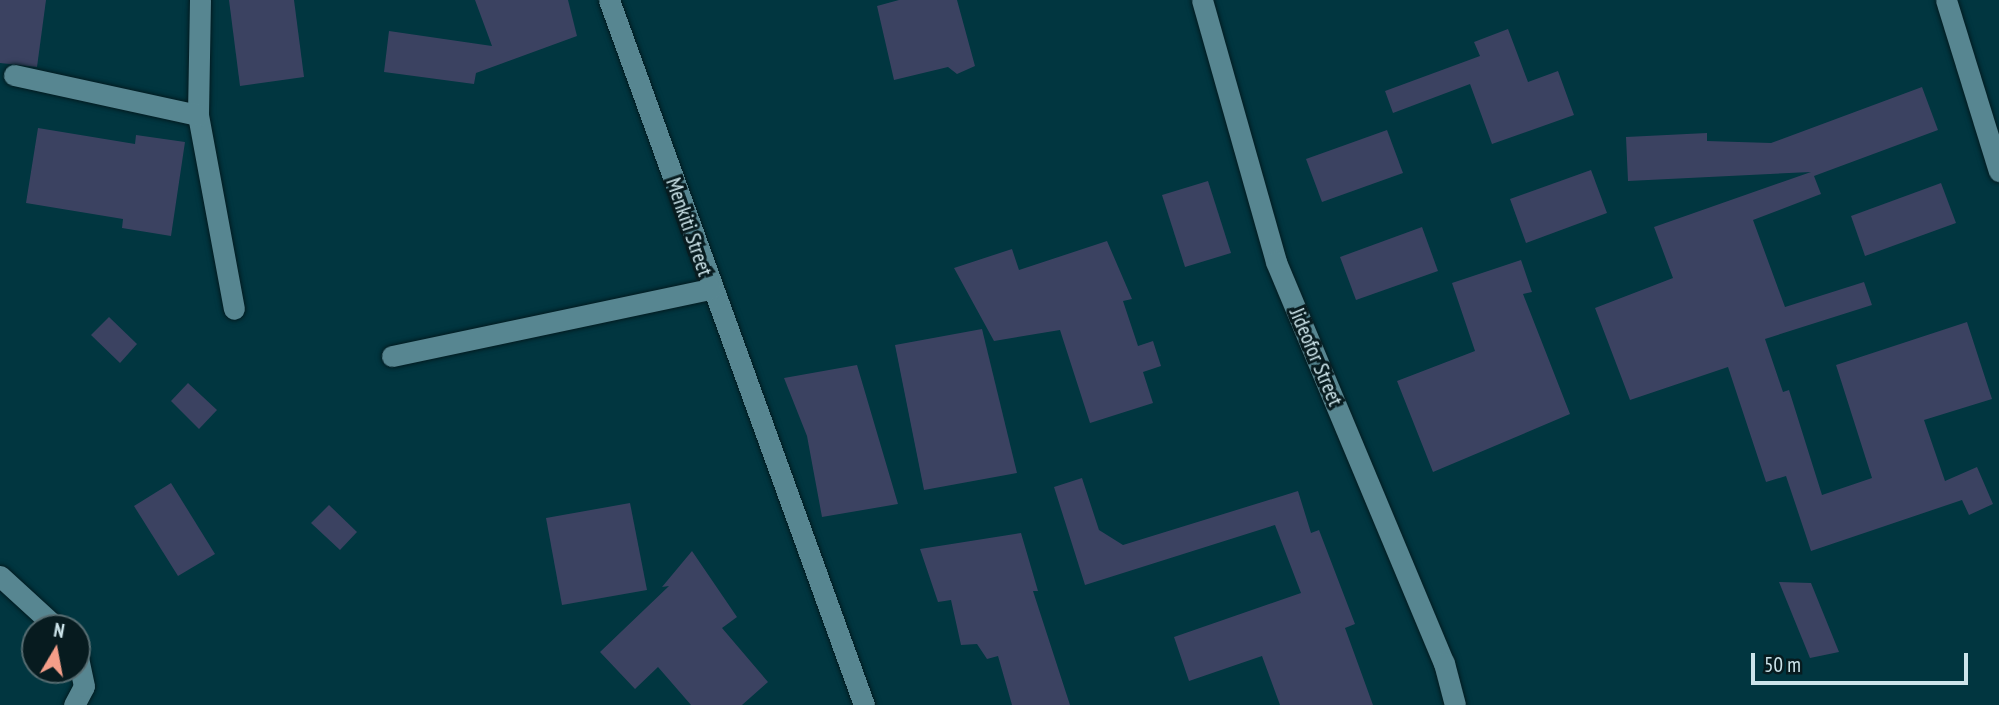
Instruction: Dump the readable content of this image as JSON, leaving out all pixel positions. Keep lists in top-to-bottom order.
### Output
{
  "streets": {
    "street": ["Menkiti Street", "Jideofor Street"]
  },
  "scale_bar": "50 m",
  "north": "top"
}
